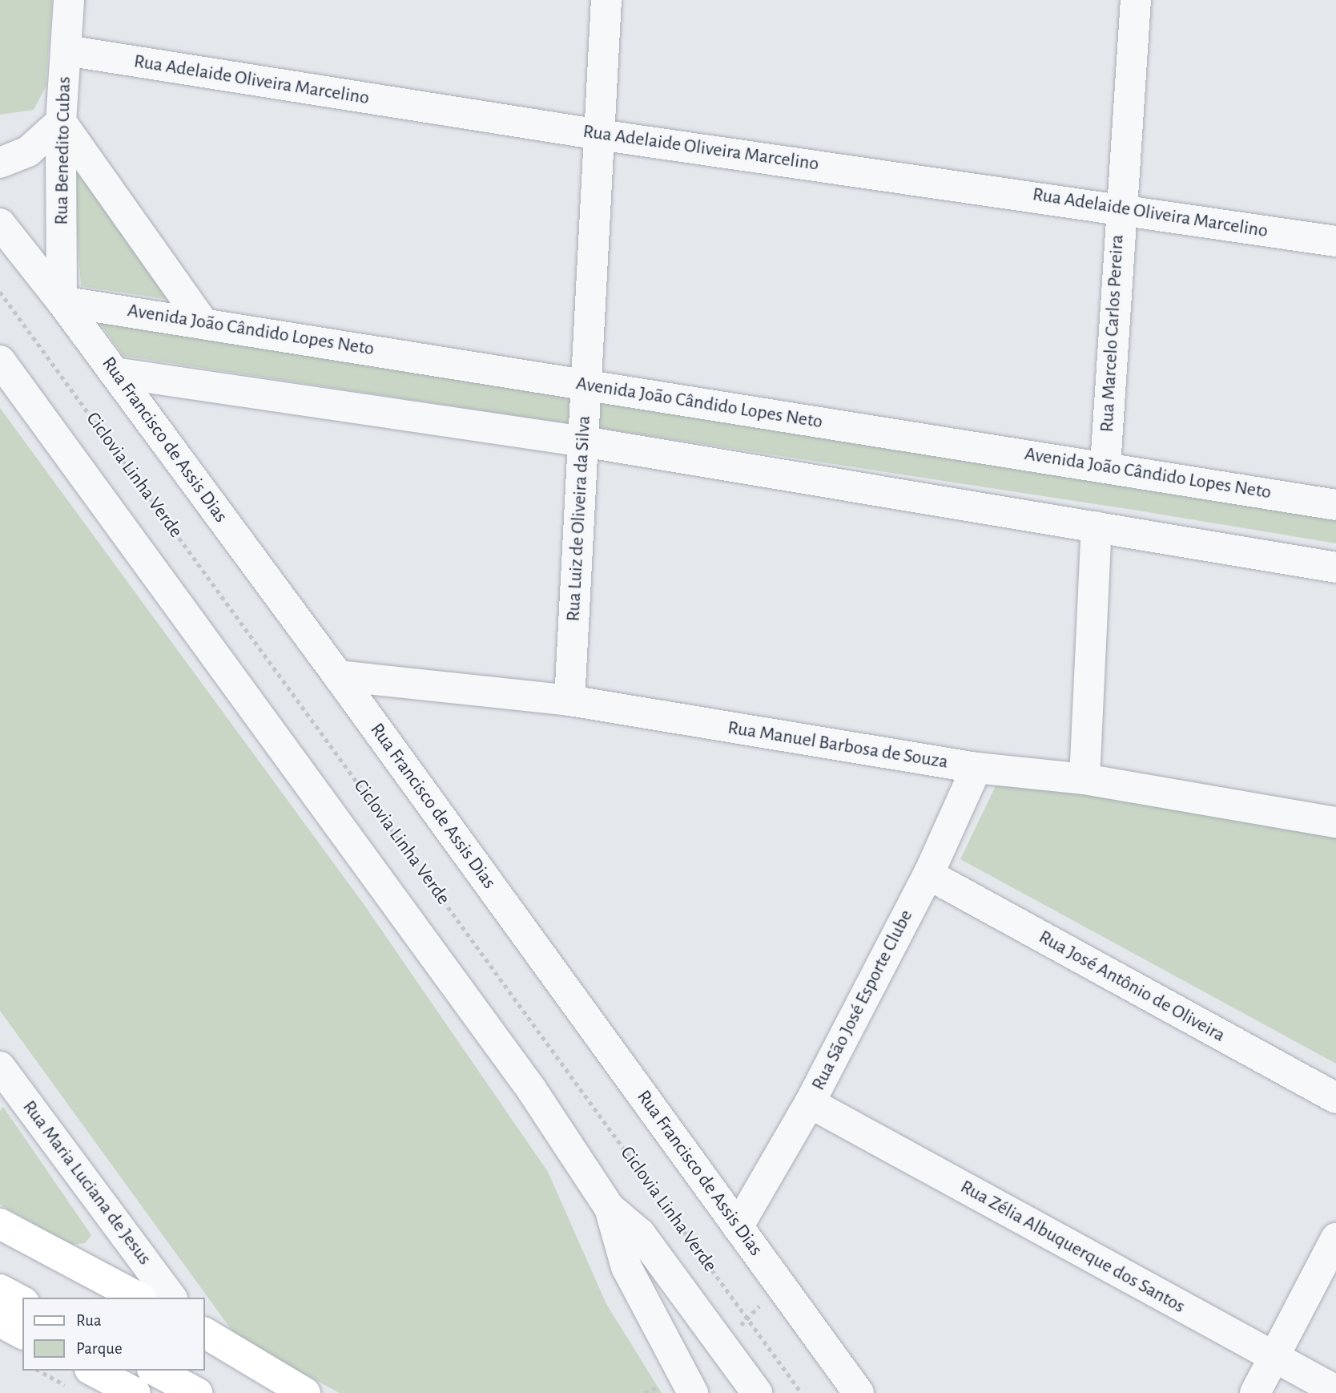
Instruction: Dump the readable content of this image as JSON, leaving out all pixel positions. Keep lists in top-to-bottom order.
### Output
{
  "streets": {
    "street": [
      "Rua Adelaide Oliveira Marcelino",
      "Rua Benedito Cubas",
      "Avenida João Cândido Lopes Neto",
      "Rua Marcelo Carlos Pereira",
      "Rua Francisco de Assis Dias",
      "Rua Luiz de Oliveira da Silva",
      "Rua Manuel Barbosa de Souza",
      "Rua José Antônio de Oliveira",
      "Rua São José Esporte Clube",
      "Rua Maria Luciana de Jesus",
      "Rua Zélia Albuquerque dos Santos"
    ],
    "path": ["Ciclovia Linha Verde"]
  },
  "crossings": [
    ["Rua Adelaide Oliveira Marcelino", "Rua Benedito Cubas"],
    ["Rua Adelaide Oliveira Marcelino", "Rua Marcelo Carlos Pereira"],
    ["Rua Adelaide Oliveira Marcelino", "Rua Luiz de Oliveira da Silva"],
    ["Rua Benedito Cubas", "Avenida João Cândido Lopes Neto"],
    ["Rua Benedito Cubas", "Rua Francisco de Assis Dias"],
    ["Avenida João Cândido Lopes Neto", "Rua Marcelo Carlos Pereira"],
    ["Avenida João Cândido Lopes Neto", "Rua Francisco de Assis Dias"],
    ["Avenida João Cândido Lopes Neto", "Rua Luiz de Oliveira da Silva"],
    ["Rua Francisco de Assis Dias", "Rua Manuel Barbosa de Souza"],
    ["Rua Francisco de Assis Dias", "Rua São José Esporte Clube"],
    ["Rua Luiz de Oliveira da Silva", "Rua Manuel Barbosa de Souza"],
    ["Rua Manuel Barbosa de Souza", "Rua São José Esporte Clube"],
    ["Rua José Antônio de Oliveira", "Rua São José Esporte Clube"],
    ["Rua São José Esporte Clube", "Rua Zélia Albuquerque dos Santos"]
  ],
  "legend": ["Rua", "Parque"]
}
